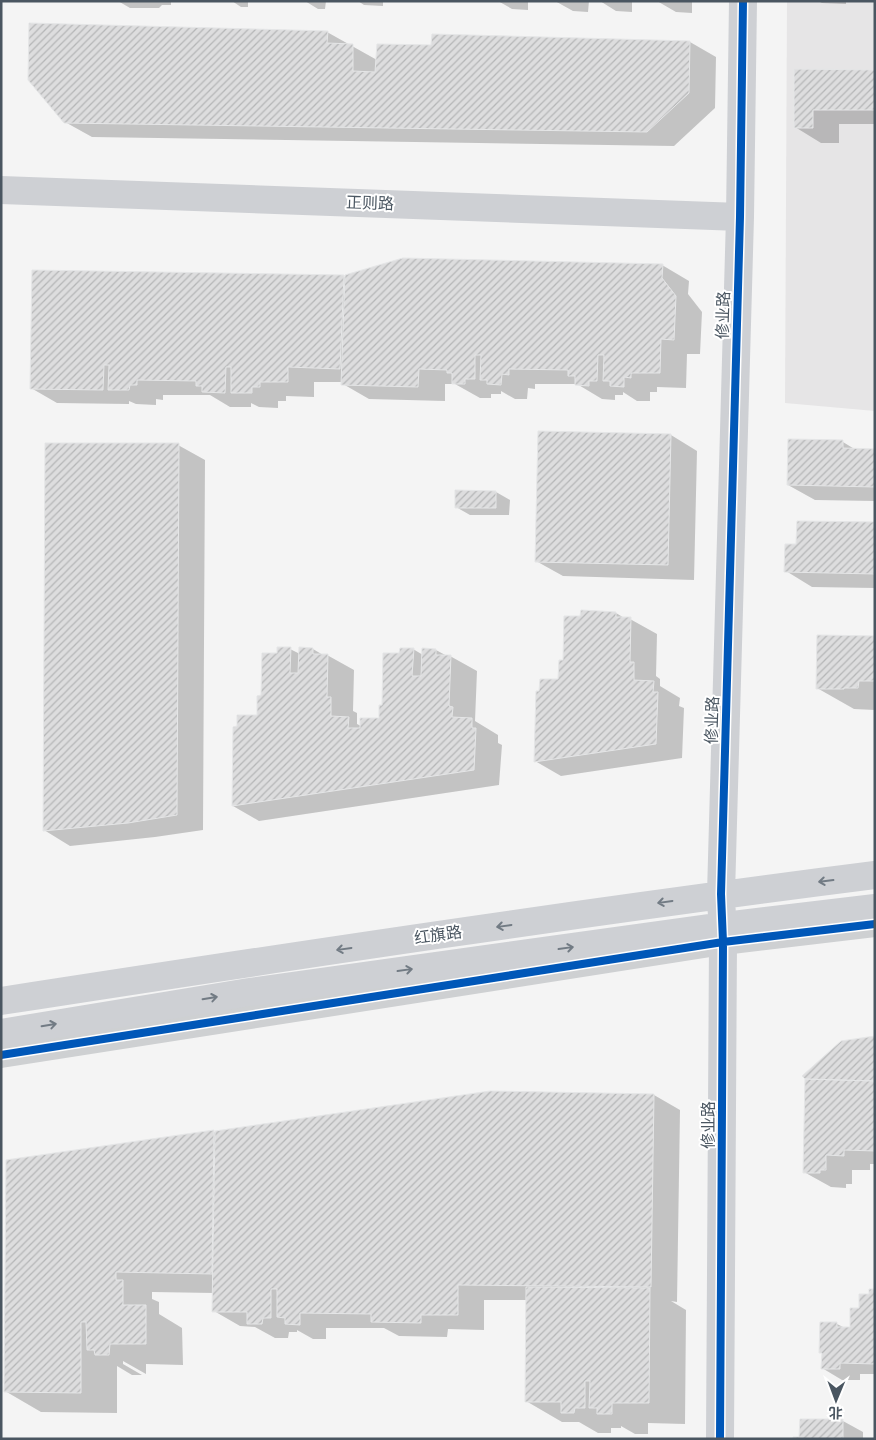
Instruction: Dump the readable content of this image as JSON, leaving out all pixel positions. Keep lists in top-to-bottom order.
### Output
{
  "streets": {
    "street": ["正则路", "修业路", "红旗路"]
  },
  "crossings": [
    ["正则路", "修业路"],
    ["修业路", "红旗路"]
  ],
  "north": "bottom"
}
